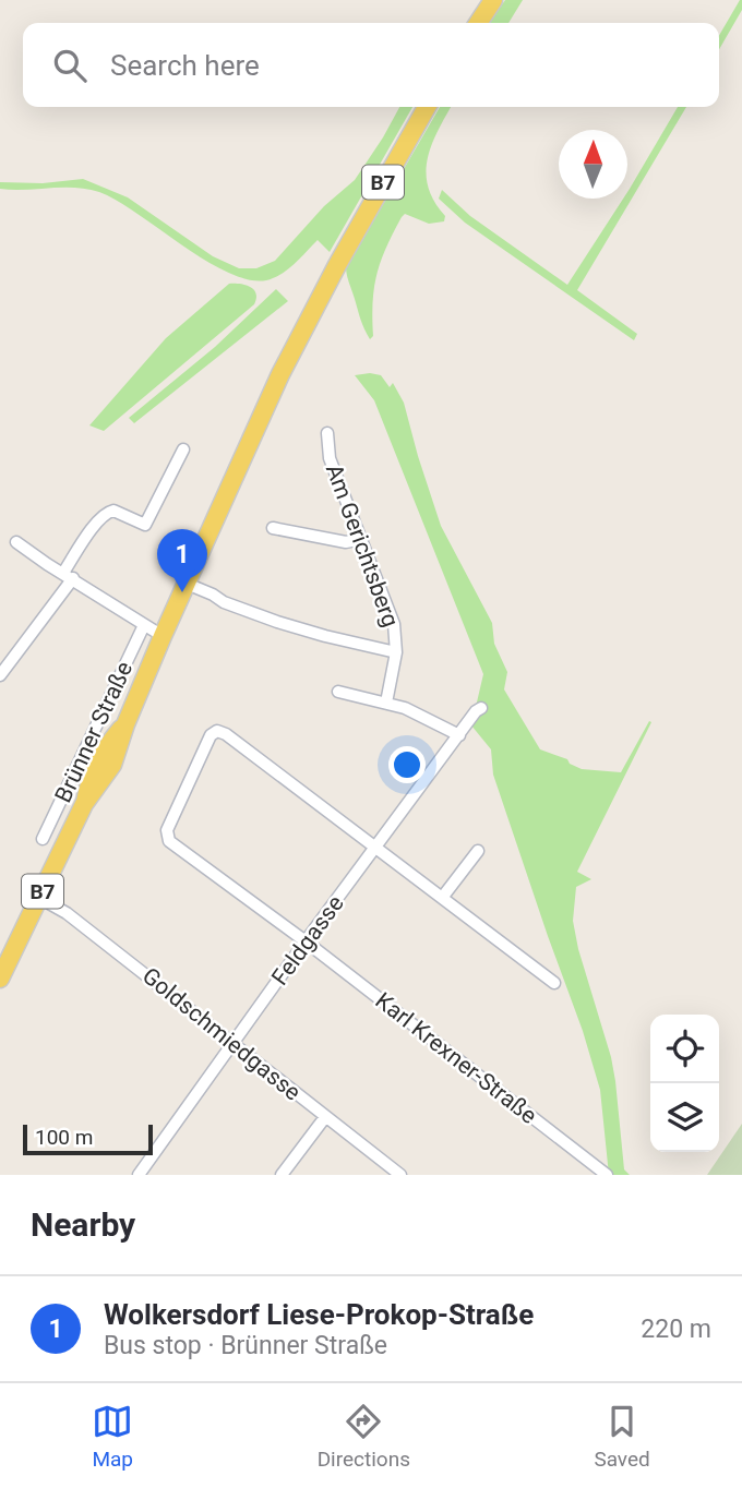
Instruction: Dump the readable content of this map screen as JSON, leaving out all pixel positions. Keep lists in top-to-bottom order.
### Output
{
  "streets": {
    "main road": ["B7", "Brünner Straße"],
    "street": [
      "Am Gerichtsberg",
      "Feldgasse",
      "Goldschmiedgasse",
      "Karl Krexner-Straße"
    ]
  },
  "crossings": [
    ["Brünner Straße", "Goldschmiedgasse"],
    ["Feldgasse", "Goldschmiedgasse"],
    ["Feldgasse", "Karl Krexner-Straße"]
  ],
  "scale_bar": "100 m",
  "north": "top",
  "page": {
    "search": "Search here",
    "pins": "1",
    "scale": "100 m",
    "heading": "Nearby",
    "list": [
      {
        "mark": "1",
        "name": "Wolkersdorf Liese-Prokop-Straße",
        "note": "Bus stop · Brünner Straße",
        "value": "220 m"
      }
    ],
    "nav": ["Map", "Directions", "Saved"]
  }
}
